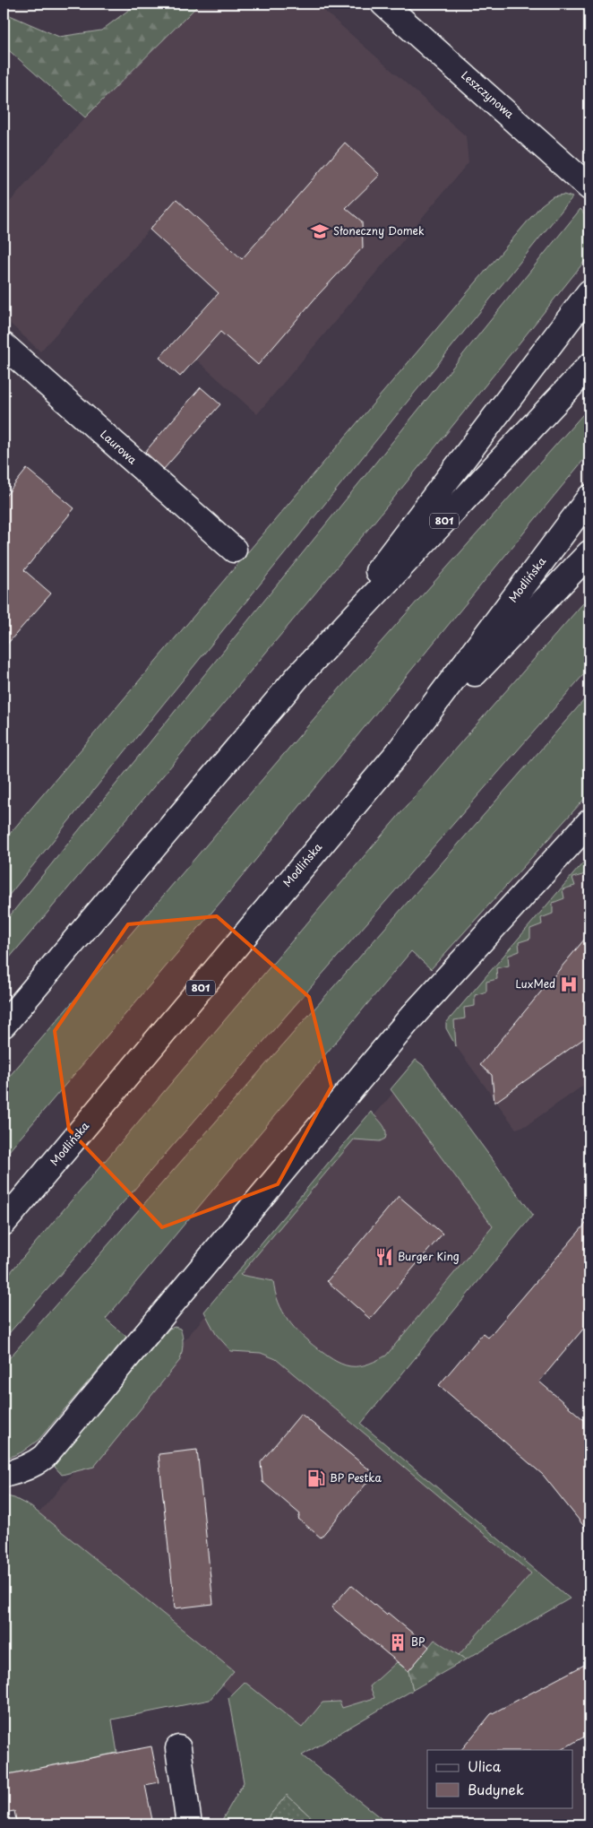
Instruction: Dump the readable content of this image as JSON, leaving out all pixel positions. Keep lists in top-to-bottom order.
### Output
{
  "streets": {
    "main road": [
      "Leszczynowa",
      "Laurowa",
      "801",
      "Modlińska"
    ]
  },
  "places": {
    "school or university": ["Słoneczny Domek"],
    "hospital": ["LuxMed"],
    "restaurant": ["Burger King"],
    "fuel station": ["BP Pestka"],
    "building": ["BP"]
  },
  "legend": ["Ulica", "Budynek"]
}
